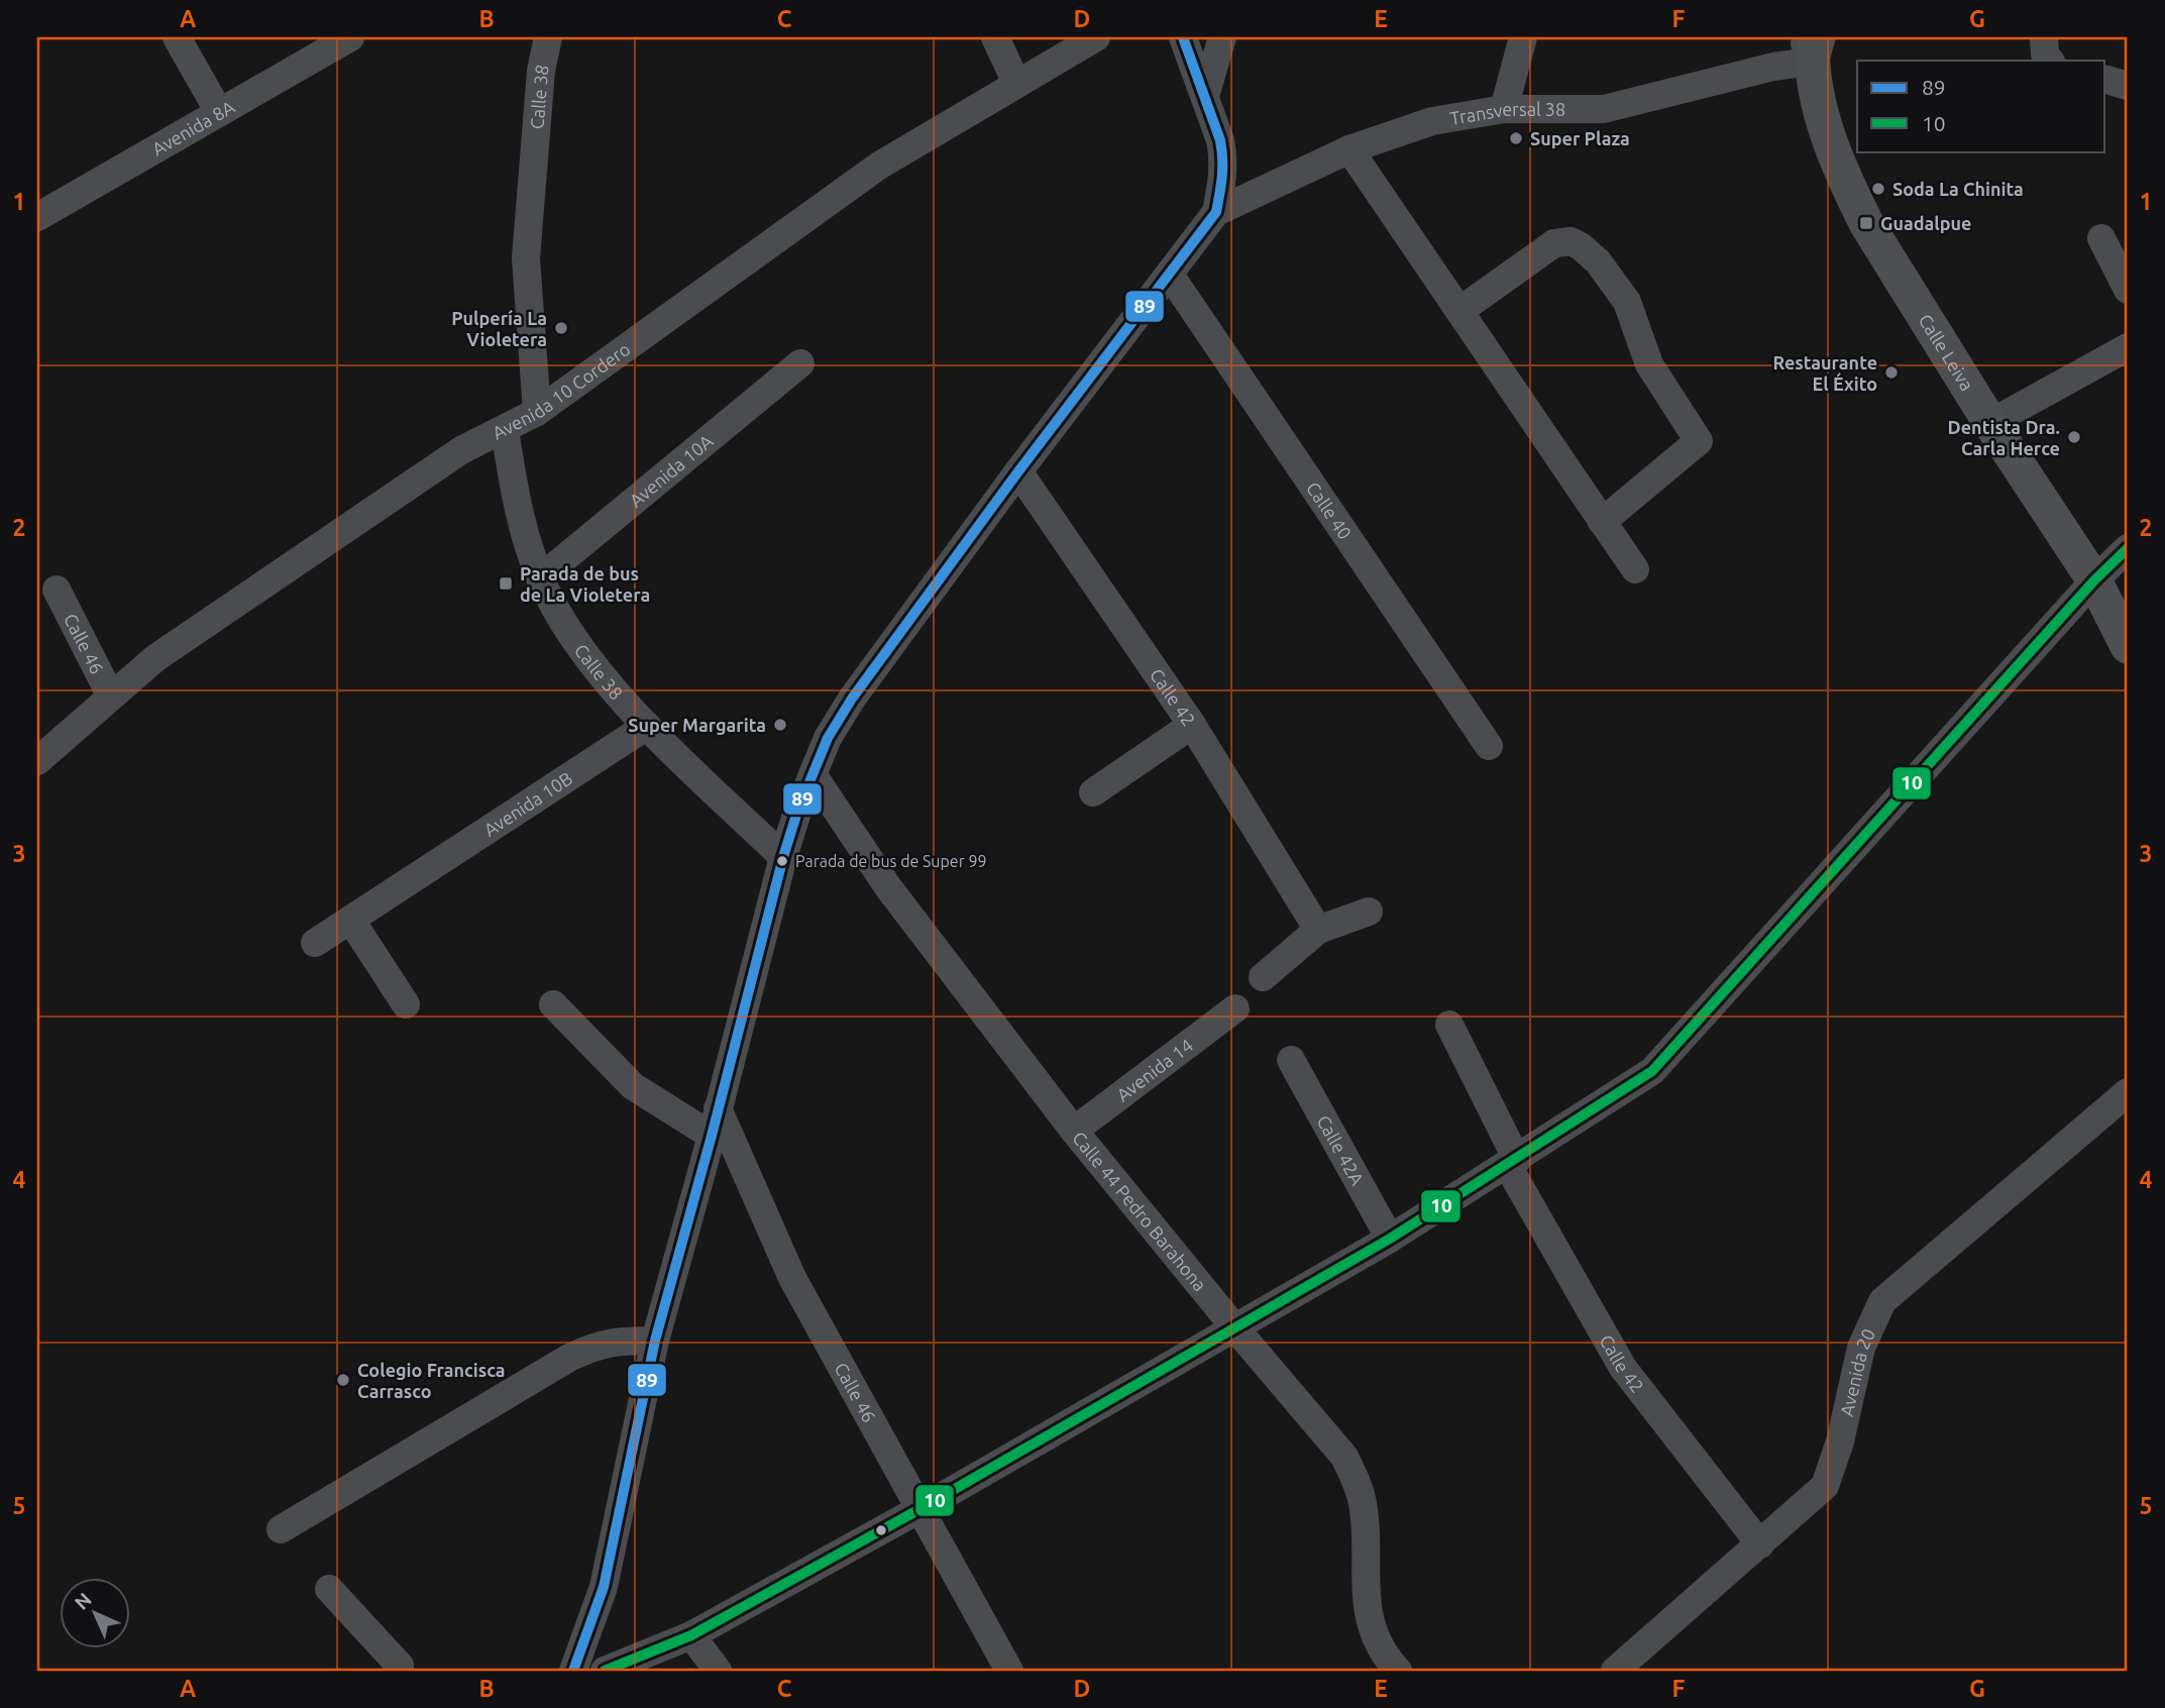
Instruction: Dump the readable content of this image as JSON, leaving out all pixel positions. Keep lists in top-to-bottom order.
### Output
{
  "streets": {
    "main road": ["Calle Leiva"],
    "street": [
      "Calle 38",
      "Transversal 38",
      "Avenida 8A",
      "Avenida 10 Cordero",
      "Avenida 10A",
      "Calle 40",
      "Calle 46",
      "Calle 42",
      "Avenida 10B",
      "Avenida 14",
      "Calle 42A",
      "Calle 44 Pedro Barahona",
      "Avenida 20"
    ]
  },
  "crossings": [
    ["Calle 38", "Avenida 10 Cordero"],
    ["Calle 38", "Avenida 10A"],
    ["Calle 38", "Avenida 10B"],
    ["Transversal 38", "Calle Leiva"],
    ["Avenida 10 Cordero", "Calle 46"],
    ["Calle 42", "Avenida 20"],
    ["Avenida 14", "Calle 44 Pedro Barahona"]
  ],
  "places": {
    "other": [
      "Super Plaza",
      "Soda La Chinita",
      "Pulpería La Violetera",
      "Restaurante El Éxito",
      "Dentista Dra. Carla Herce",
      "Super Margarita",
      "Parada de bus de Super 99",
      "Colegio Francisca Carrasco"
    ],
    "transit": ["Guadalpue", "Parada de bus de La Violetera"]
  },
  "lines": ["transit line 89", "transit line 10"],
  "legend": ["89", "10"],
  "north": "top left",
  "grid": {
    "columns": [
      "A",
      "B",
      "C",
      "D",
      "E",
      "F",
      "G"
    ],
    "rows": [
      "1",
      "2",
      "3",
      "4",
      "5"
    ]
  }
}
